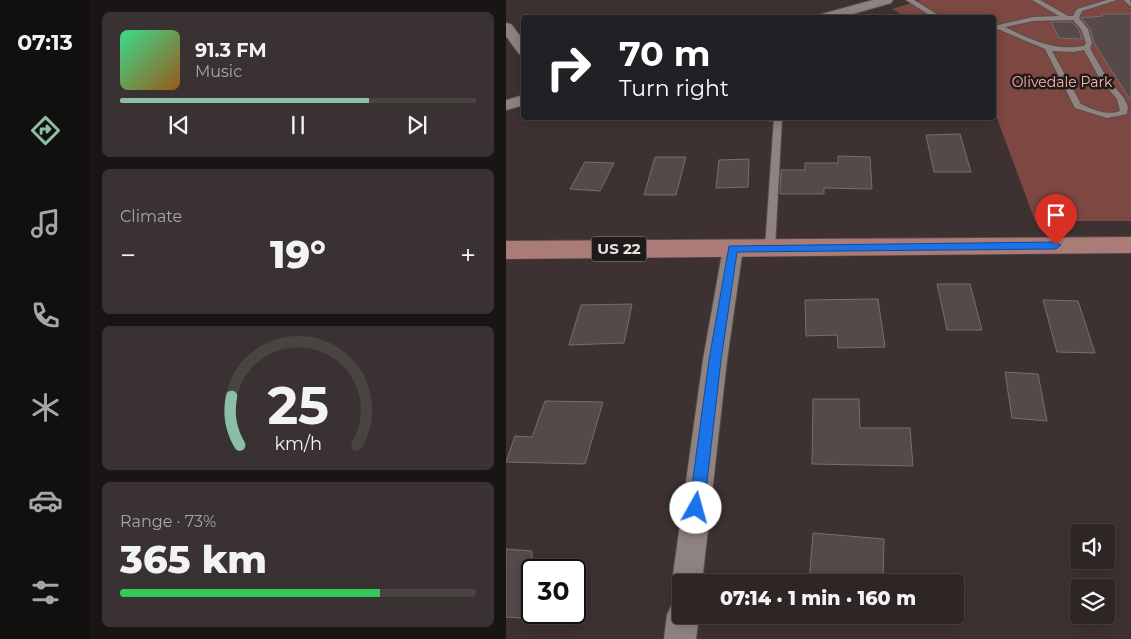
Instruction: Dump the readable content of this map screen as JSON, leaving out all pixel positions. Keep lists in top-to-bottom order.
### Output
{
  "streets": {
    "main road": ["US 22"]
  },
  "parks": ["Olivedale Park"],
  "page": {
    "tabs": "07:13",
    "turn": ["70 m", "Turn right"],
    "song": ["91.3 FM", "Music"],
    "tile": [
      "Climate",
      ["Range · 73%", "365 km"]
    ],
    "heat": ["−", "19°", "+"],
    "limit": "30",
    "trip": "07:14 · 1 min · 160 m",
    "gauge": ["25", "km/h"]
  }
}
